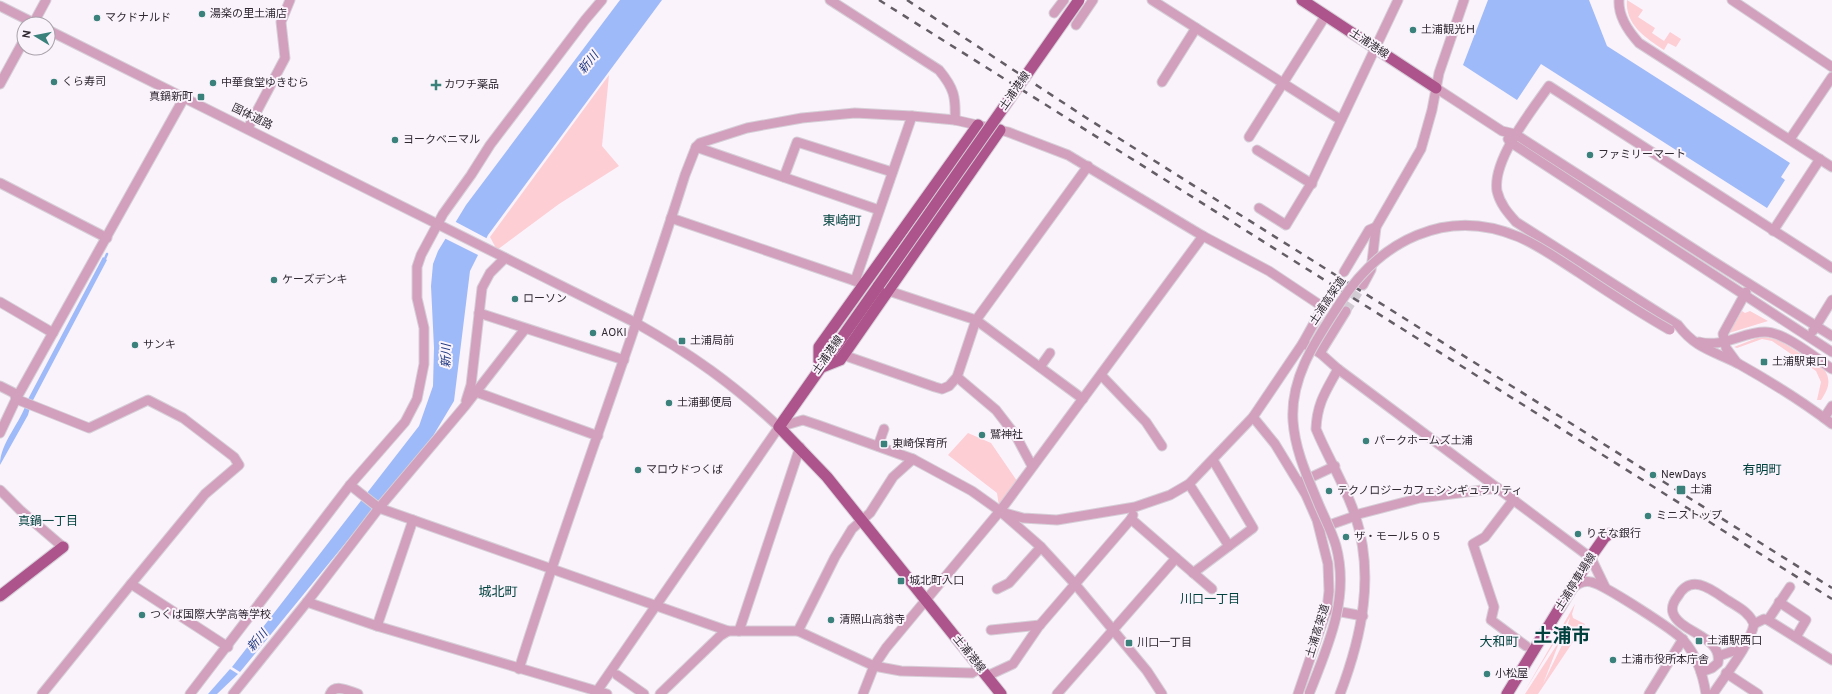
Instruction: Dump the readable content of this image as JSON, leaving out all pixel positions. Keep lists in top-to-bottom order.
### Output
{
  "streets": {
    "main road": ["土浦港線", "土浦停車場線"],
    "street": ["国体道路", "土浦高架道"]
  },
  "crossings": [
    ["土浦港線", "国体道路"]
  ],
  "districts": [
    "東崎町",
    "有明町",
    "真鍋一丁目",
    "城北町",
    "川口一丁目",
    "土浦市",
    "大和町"
  ],
  "water": ["新川"],
  "places": {
    "other": [
      "湯楽の里土浦店",
      "マクドナルド",
      "土浦観光Ｈ",
      "くら寿司",
      "中華食堂ゆきむら",
      "ヨークベニマル",
      "ファミリーマート",
      "ケーズデンキ",
      "ローソン",
      "AOKI",
      "サンキ",
      "土浦郵便局",
      "鷲神社",
      "パークホームズ土浦",
      "マロウドつくば",
      "NewDays",
      "テクノロジーカフェシンギュラリティ",
      "ミニストップ",
      "りそな銀行",
      "ザ・モール５０５",
      "つくば国際大学高等学校",
      "清照山高翁寺",
      "土浦市役所本庁舎",
      "小松屋"
    ],
    "health": ["カワチ薬品"],
    "transit": [
      "真鍋新町",
      "土浦局前",
      "土浦駅東口",
      "東崎保育所",
      "土浦",
      "城北町入口",
      "土浦駅西口",
      "川口一丁目"
    ]
  },
  "north": "left"
}
